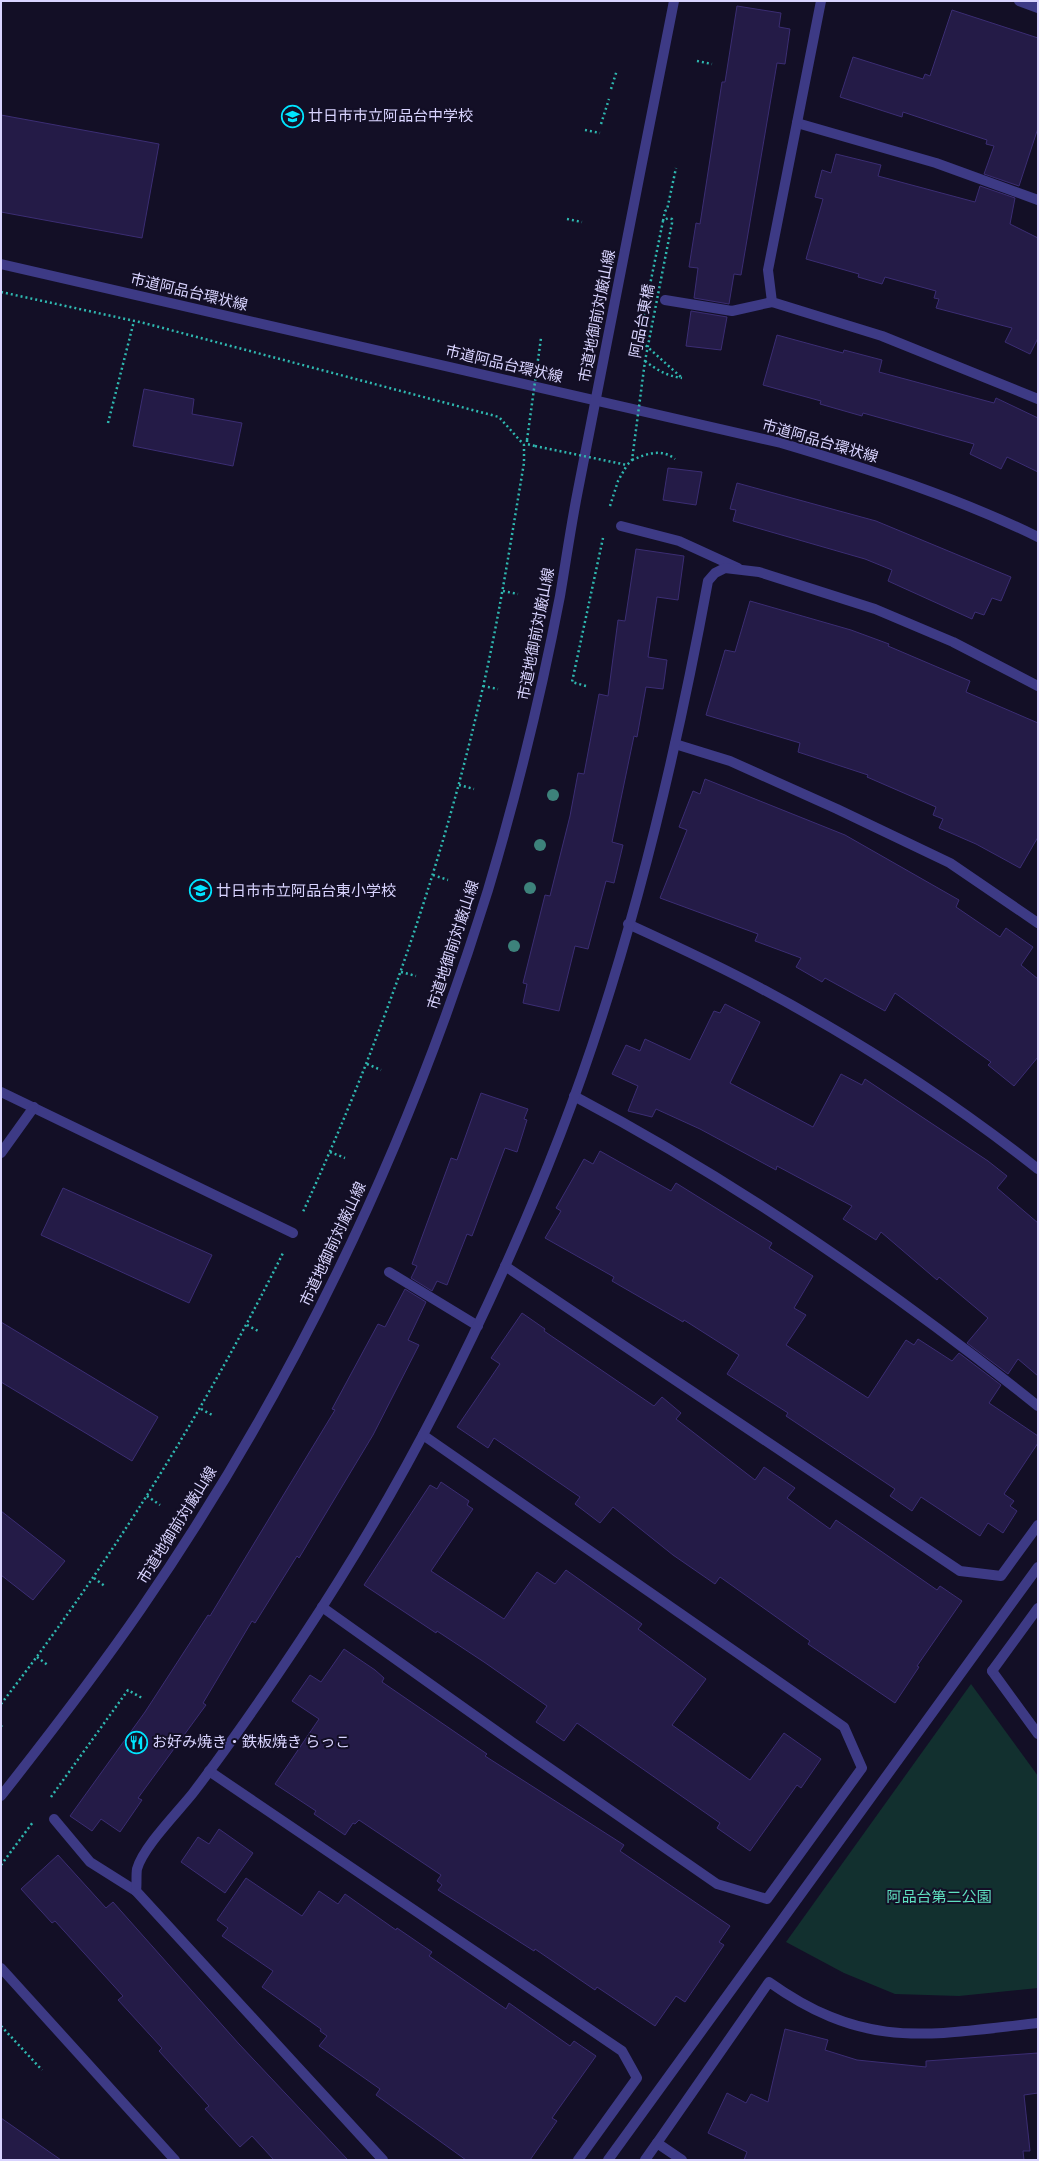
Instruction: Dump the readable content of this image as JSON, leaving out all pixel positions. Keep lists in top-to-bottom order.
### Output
{
  "streets": {
    "street": ["市道阿品台環状線", "市道地御前対厳山線"],
    "path": ["阿品台東橋"]
  },
  "crossings": [
    ["市道阿品台環状線", "市道地御前対厳山線"]
  ],
  "parks": ["阿品台第二公園"],
  "places": {
    "school or university": ["廿日市市立阿品台中学校", "廿日市市立阿品台東小学校"],
    "restaurant": ["お好み焼き・鉄板焼き らっこ"]
  }
}
